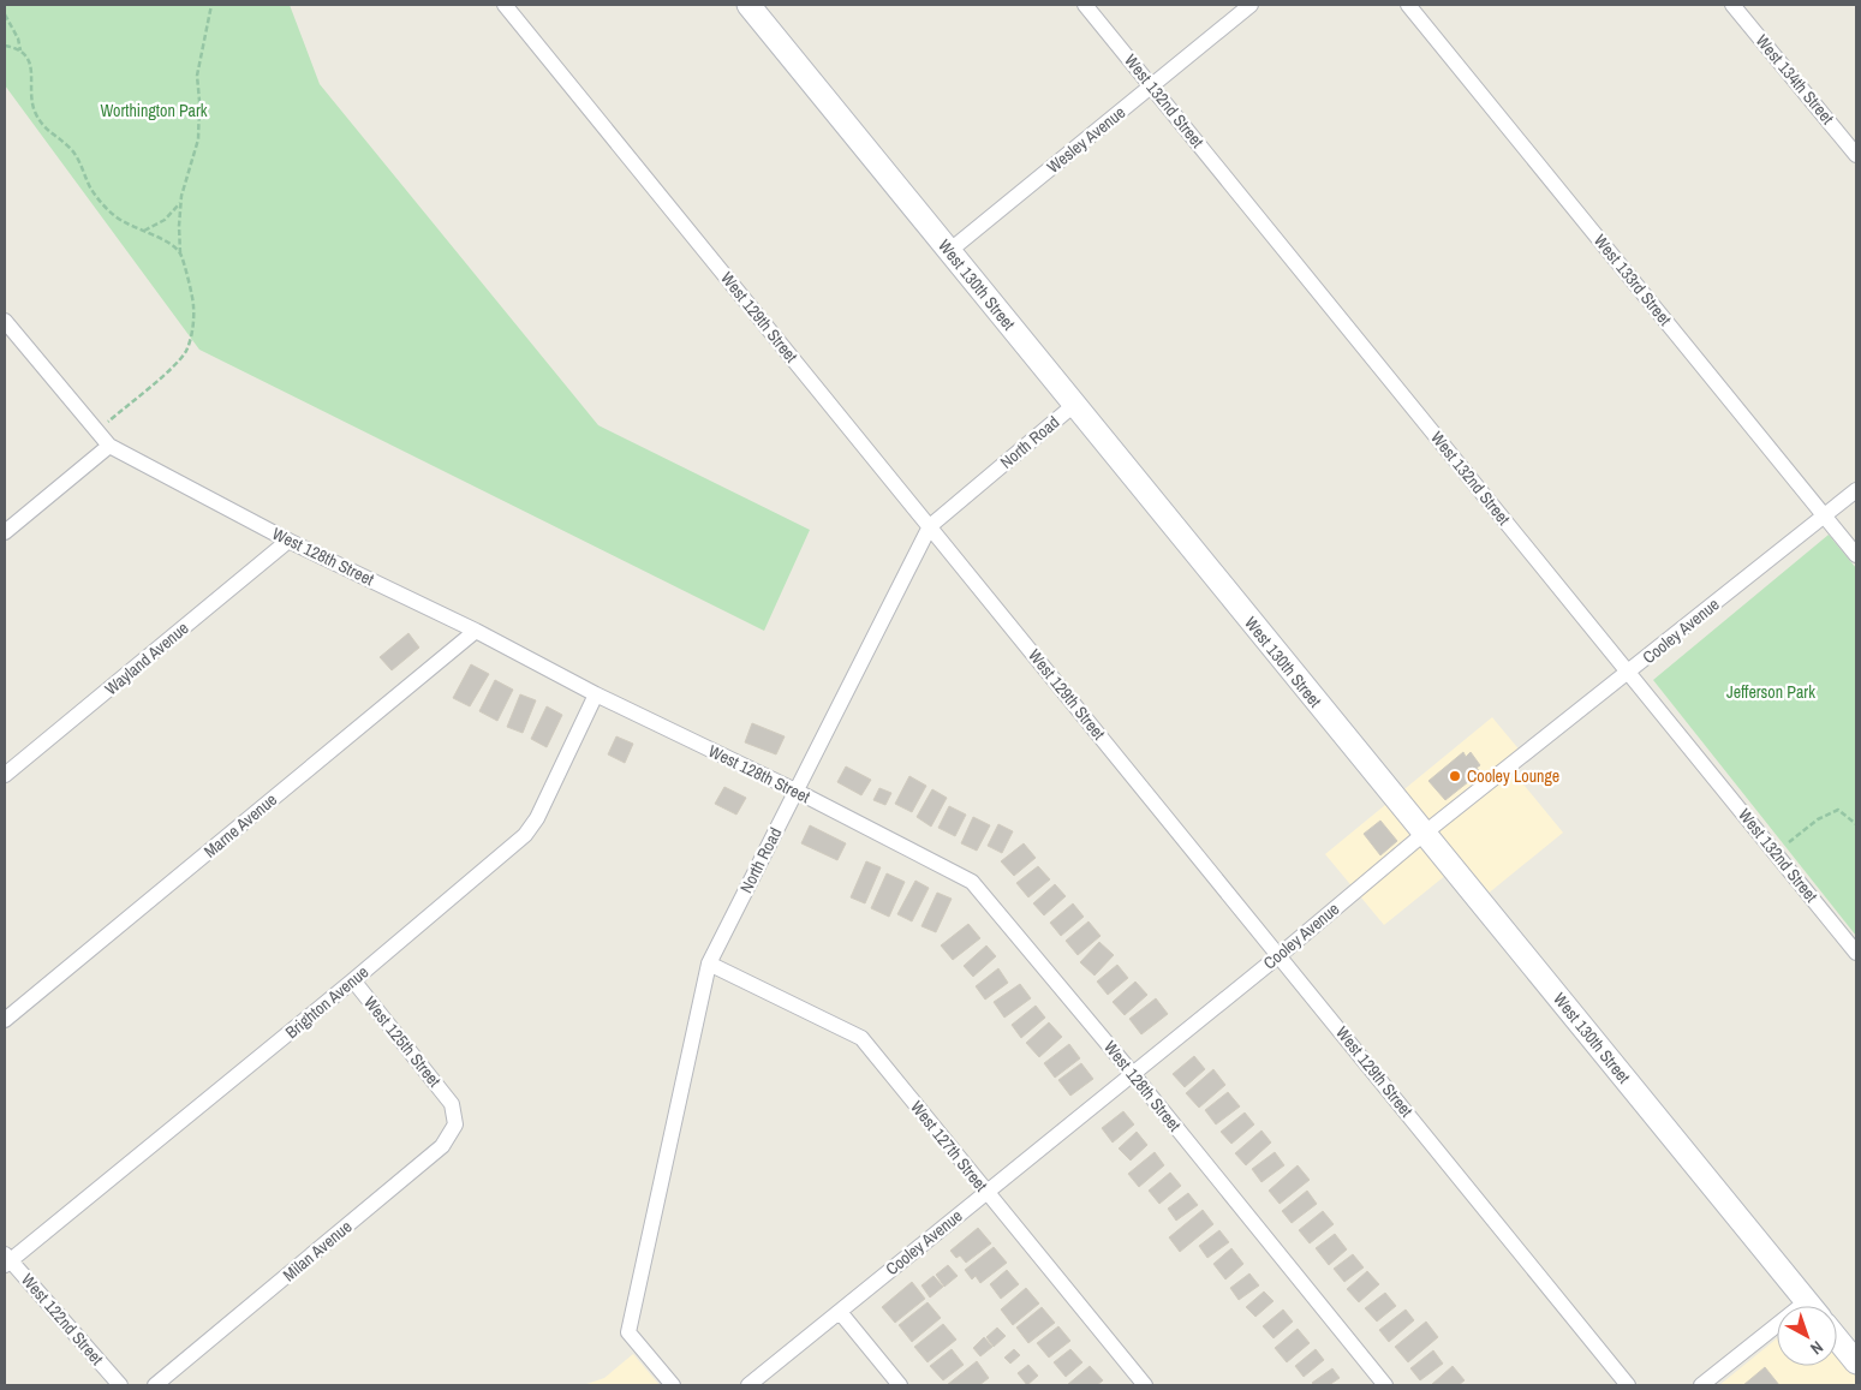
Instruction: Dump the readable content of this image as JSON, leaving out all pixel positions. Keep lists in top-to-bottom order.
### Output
{
  "streets": {
    "main road": ["West 130th Street"],
    "street": [
      "West 134th Street",
      "West 132nd Street",
      "Wesley Avenue",
      "West 133rd Street",
      "West 129th Street",
      "North Road",
      "West 128th Street",
      "Cooley Avenue",
      "Wayland Avenue",
      "Marne Avenue",
      "Brighton Avenue",
      "West 125th Street",
      "West 127th Street",
      "Milan Avenue",
      "West 122nd Street"
    ]
  },
  "crossings": [
    ["West 132nd Street", "Wesley Avenue"],
    ["West 132nd Street", "Cooley Avenue"],
    ["Wesley Avenue", "West 130th Street"],
    ["West 133rd Street", "Cooley Avenue"],
    ["West 130th Street", "North Road"],
    ["West 130th Street", "Cooley Avenue"],
    ["West 129th Street", "North Road"],
    ["West 129th Street", "Cooley Avenue"],
    ["North Road", "West 128th Street"],
    ["North Road", "West 127th Street"],
    ["West 128th Street", "Cooley Avenue"],
    ["West 128th Street", "Wayland Avenue"],
    ["West 128th Street", "Marne Avenue"],
    ["West 128th Street", "Brighton Avenue"],
    ["Cooley Avenue", "West 127th Street"],
    ["Brighton Avenue", "West 125th Street"],
    ["Brighton Avenue", "West 122nd Street"],
    ["West 125th Street", "Milan Avenue"]
  ],
  "parks": ["Worthington Park", "Jefferson Park"],
  "places": ["Cooley Lounge"],
  "north": "bottom right"
}
